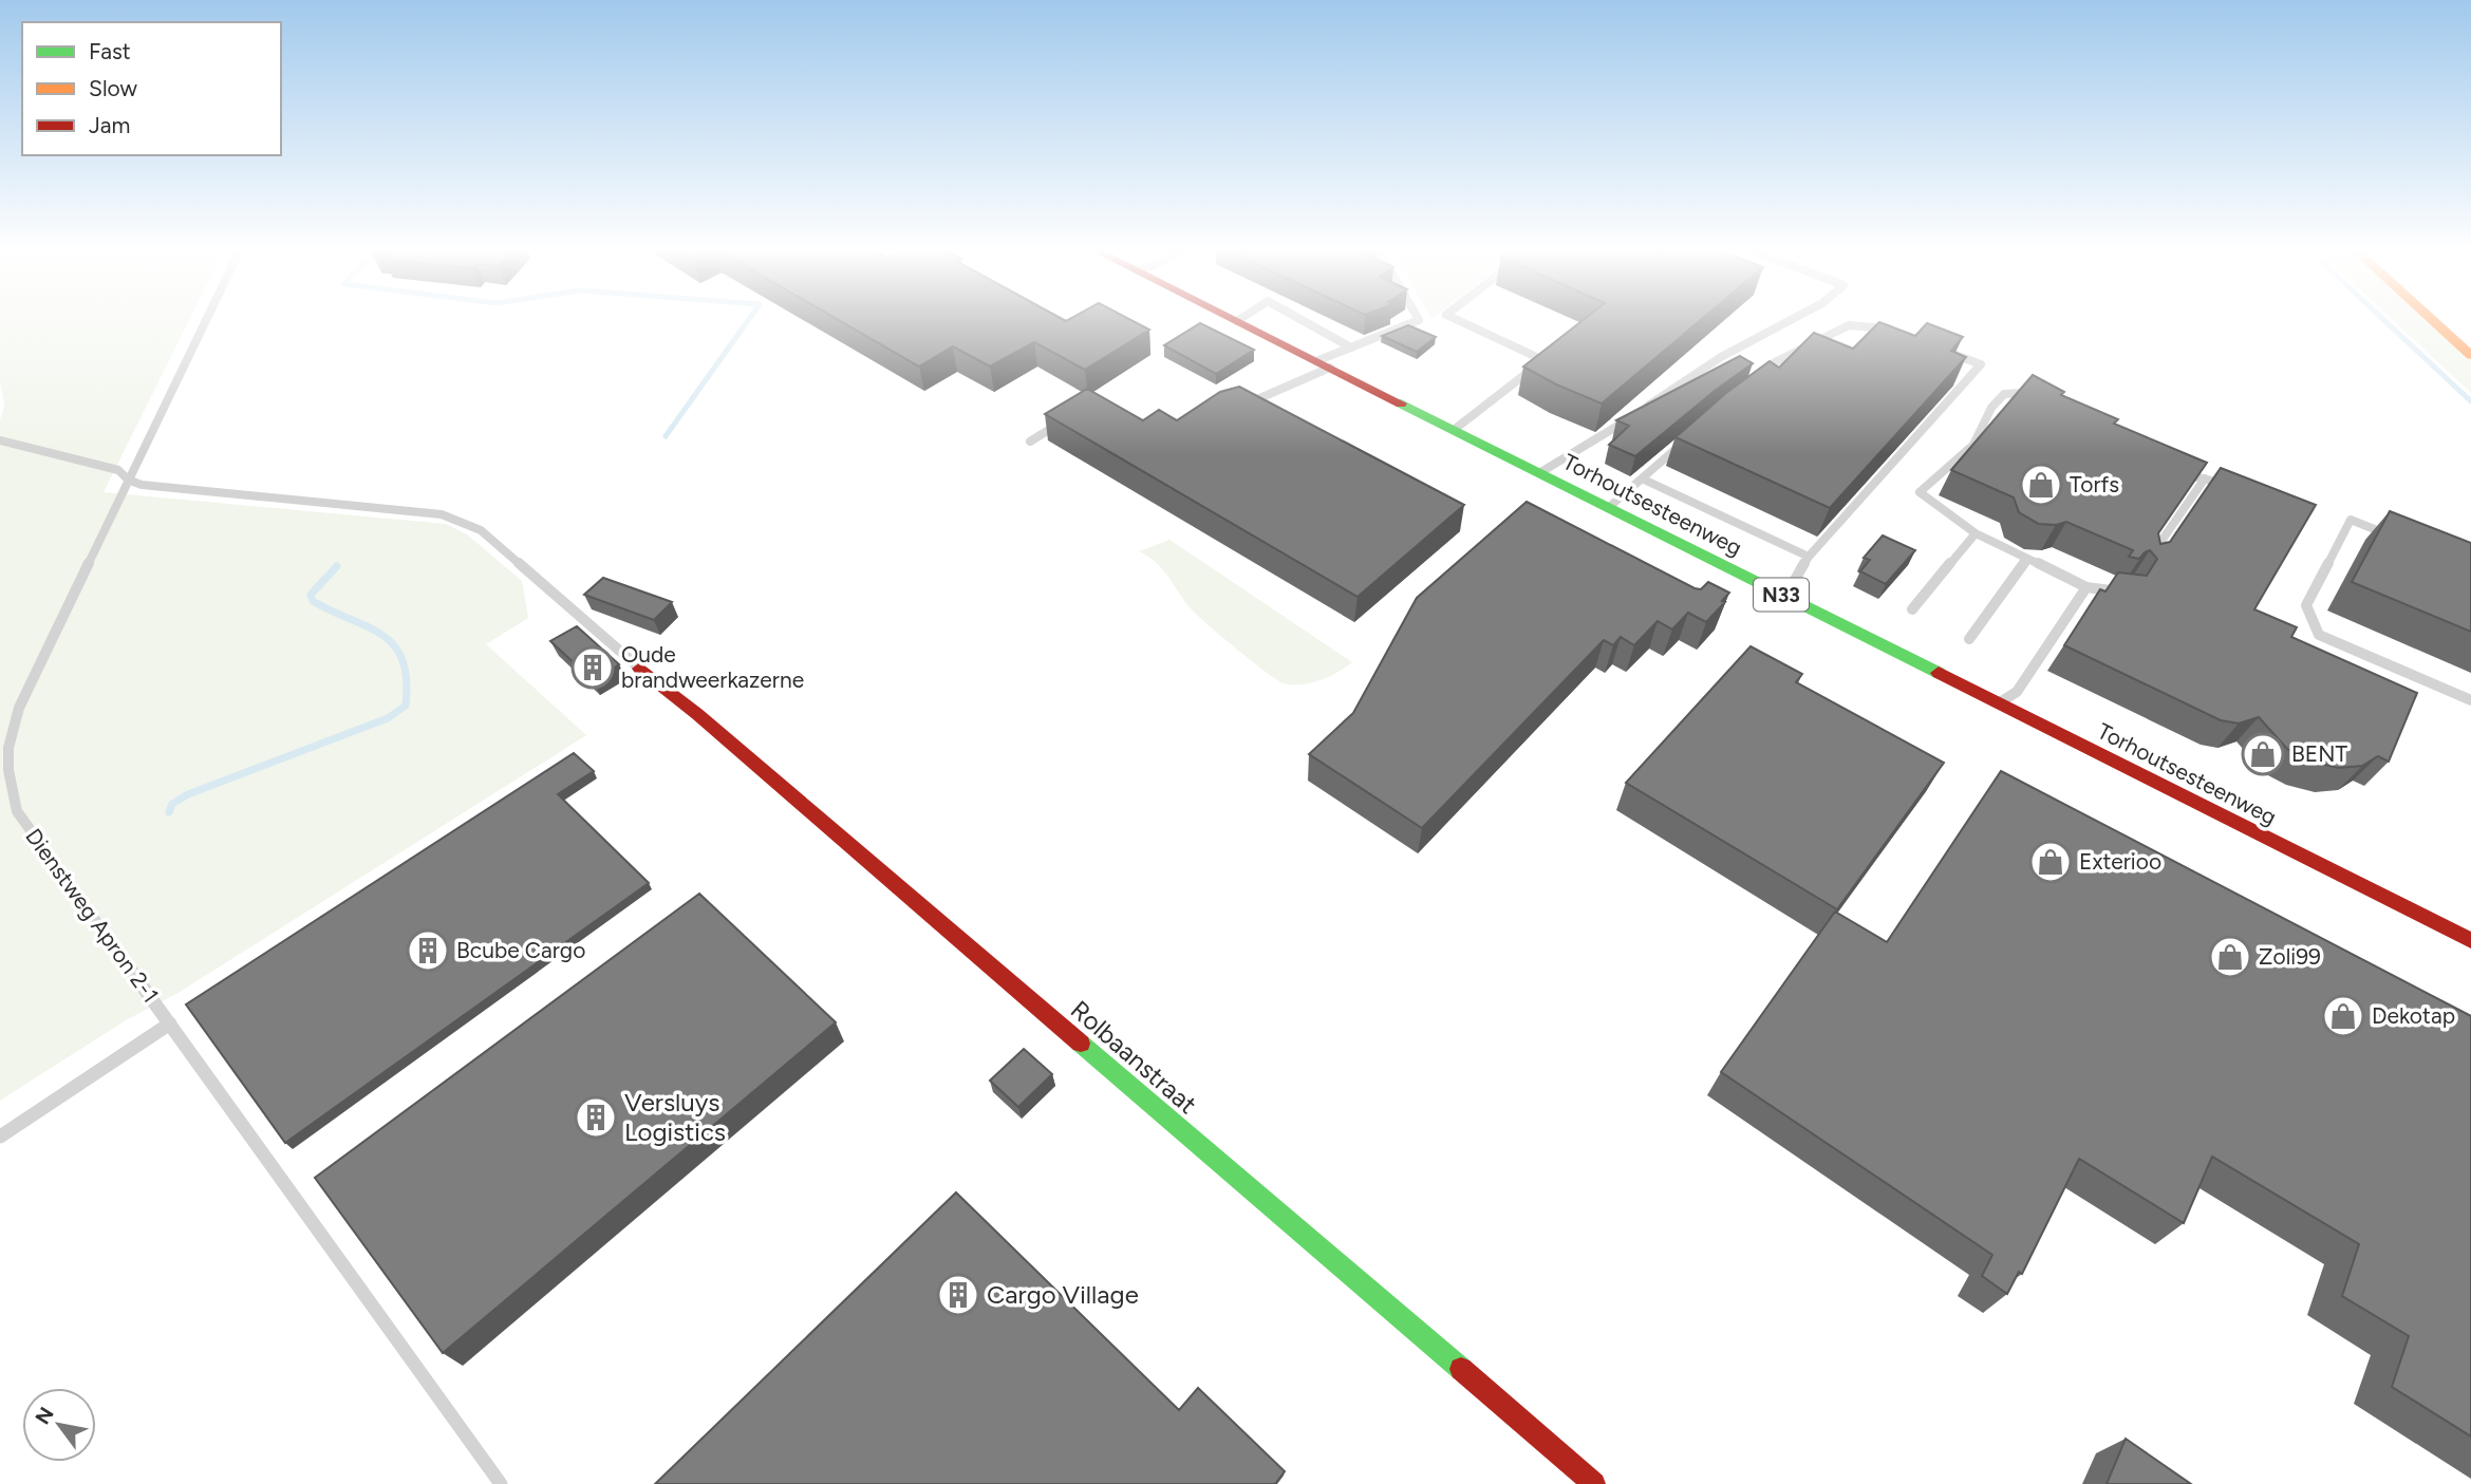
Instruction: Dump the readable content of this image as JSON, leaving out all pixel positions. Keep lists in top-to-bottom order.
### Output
{
  "streets": {
    "main road": ["Torhoutsesteenweg", "N33", "Rolbaanstraat"],
    "lane": ["Dienstweg Apron 2-1"]
  },
  "places": {
    "shop": [
      "Torfs",
      "BENT",
      "Exterioo",
      "Zoli99",
      "Dekotap"
    ],
    "building": [
      "Oude brandweerkazerne",
      "Bcube Cargo",
      "Versluys Logistics",
      "Cargo Village"
    ]
  },
  "legend": ["Fast", "Slow", "Jam"],
  "north": "top left"
}
